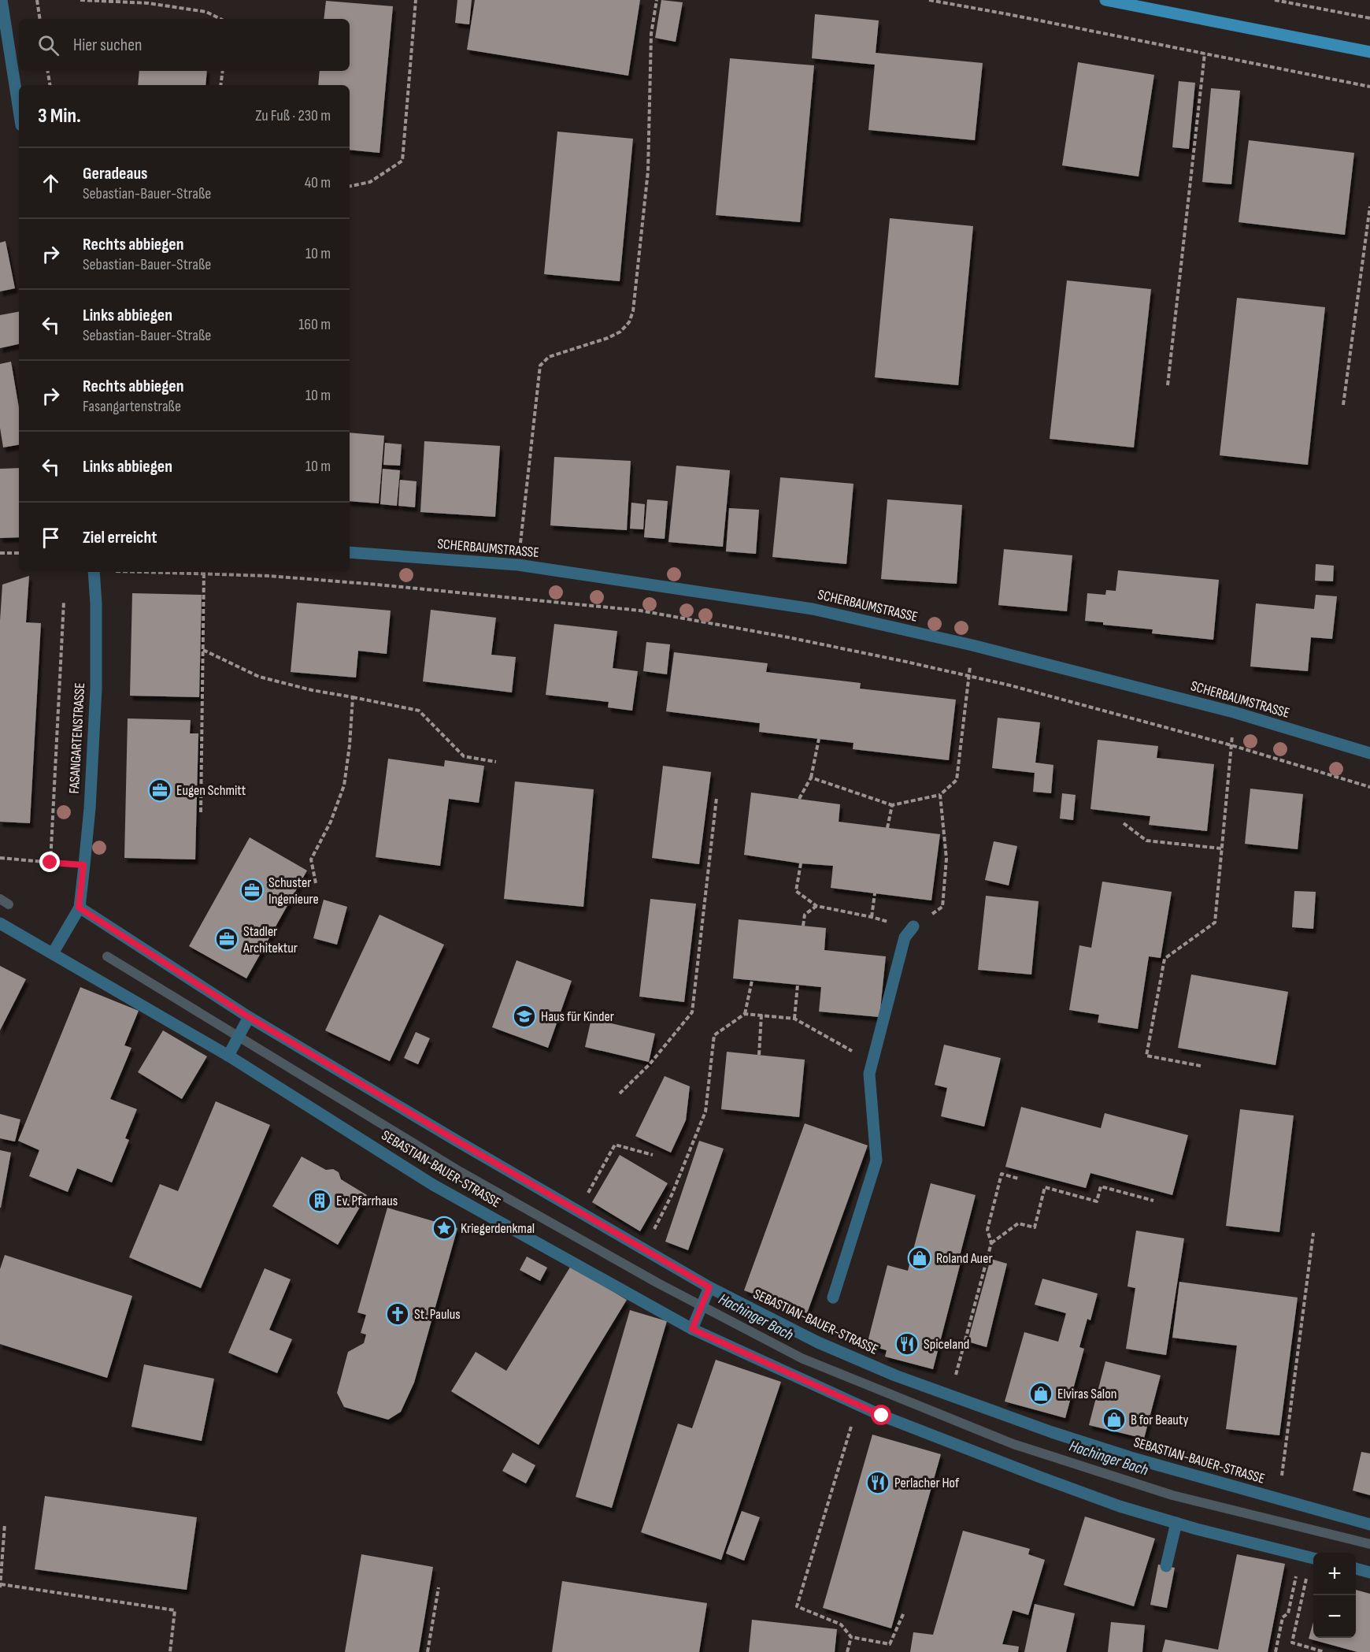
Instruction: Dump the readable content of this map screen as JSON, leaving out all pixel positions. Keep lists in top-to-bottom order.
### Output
{
  "streets": {
    "street": ["SCHERBAUMSTRASSE", "FASANGARTENSTRASSE", "SEBASTIAN-BAUER-STRASSE"]
  },
  "crossings": [
    ["FASANGARTENSTRASSE", "SEBASTIAN-BAUER-STRASSE"]
  ],
  "water": ["Hachinger Bach"],
  "places": {
    "office": ["Eugen Schmitt", "Schuster Ingenieure", "Stadler Architektur"],
    "school or university": ["Haus für Kinder"],
    "building": ["Ev. Pfarrhaus"],
    "place": ["Kriegerdenkmal"],
    "shop": ["Roland Auer", "Elviras Salon", "B for Beauty"],
    "church": ["St. Paulus"],
    "restaurant": ["Spiceland", "Perlacher Hof"]
  },
  "page": {
    "search": "Hier suchen",
    "heading": ["3 Min.", "Zu Fuß · 230 m"],
    "list": [
      ["Geradeaus", "Sebastian-Bauer-Straße", "40 m"],
      ["Rechts abbiegen", "Sebastian-Bauer-Straße", "10 m"],
      ["Links abbiegen", "Sebastian-Bauer-Straße", "160 m"],
      ["Rechts abbiegen", "Fasangartenstraße", "10 m"],
      ["Links abbiegen", "10 m"],
      "Ziel erreicht"
    ],
    "map_buttons": ["+", "−"]
  }
}
